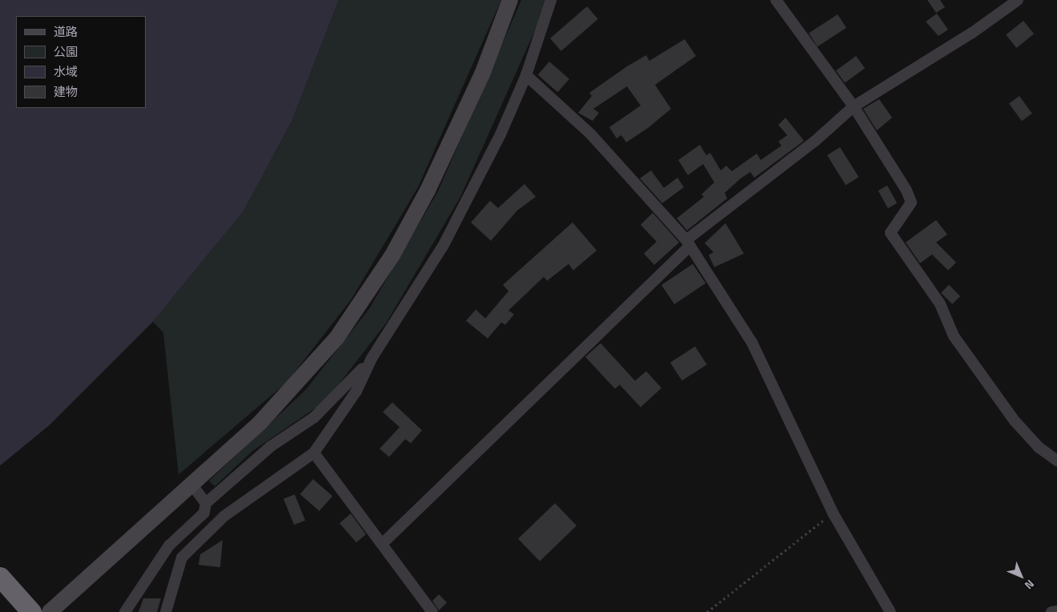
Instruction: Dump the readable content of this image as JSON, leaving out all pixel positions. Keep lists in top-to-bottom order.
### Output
{
  "legend": [
    "道路",
    "公園",
    "水域",
    "建物"
  ],
  "north": "bottom right"
}
